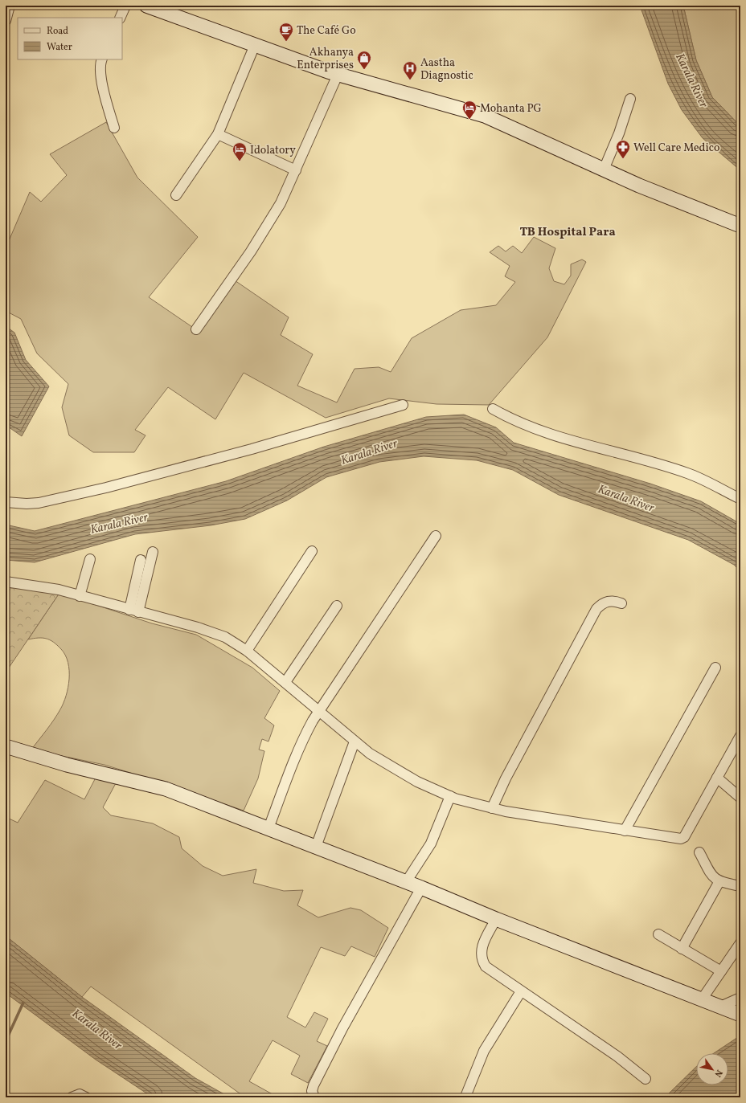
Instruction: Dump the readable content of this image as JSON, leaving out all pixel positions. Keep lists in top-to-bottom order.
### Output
{
  "districts": ["TB Hospital Para"],
  "water": ["Karala River"],
  "places": {
    "cafe": ["The Café Go"],
    "shop": ["Akhanya Enterprises"],
    "hospital": ["Aastha Diagnostic"],
    "hotel": ["Mohanta PG", "Idolatory"],
    "pharmacy": ["Well Care Medico"]
  },
  "legend": ["Road", "Water"],
  "north": "bottom right"
}
